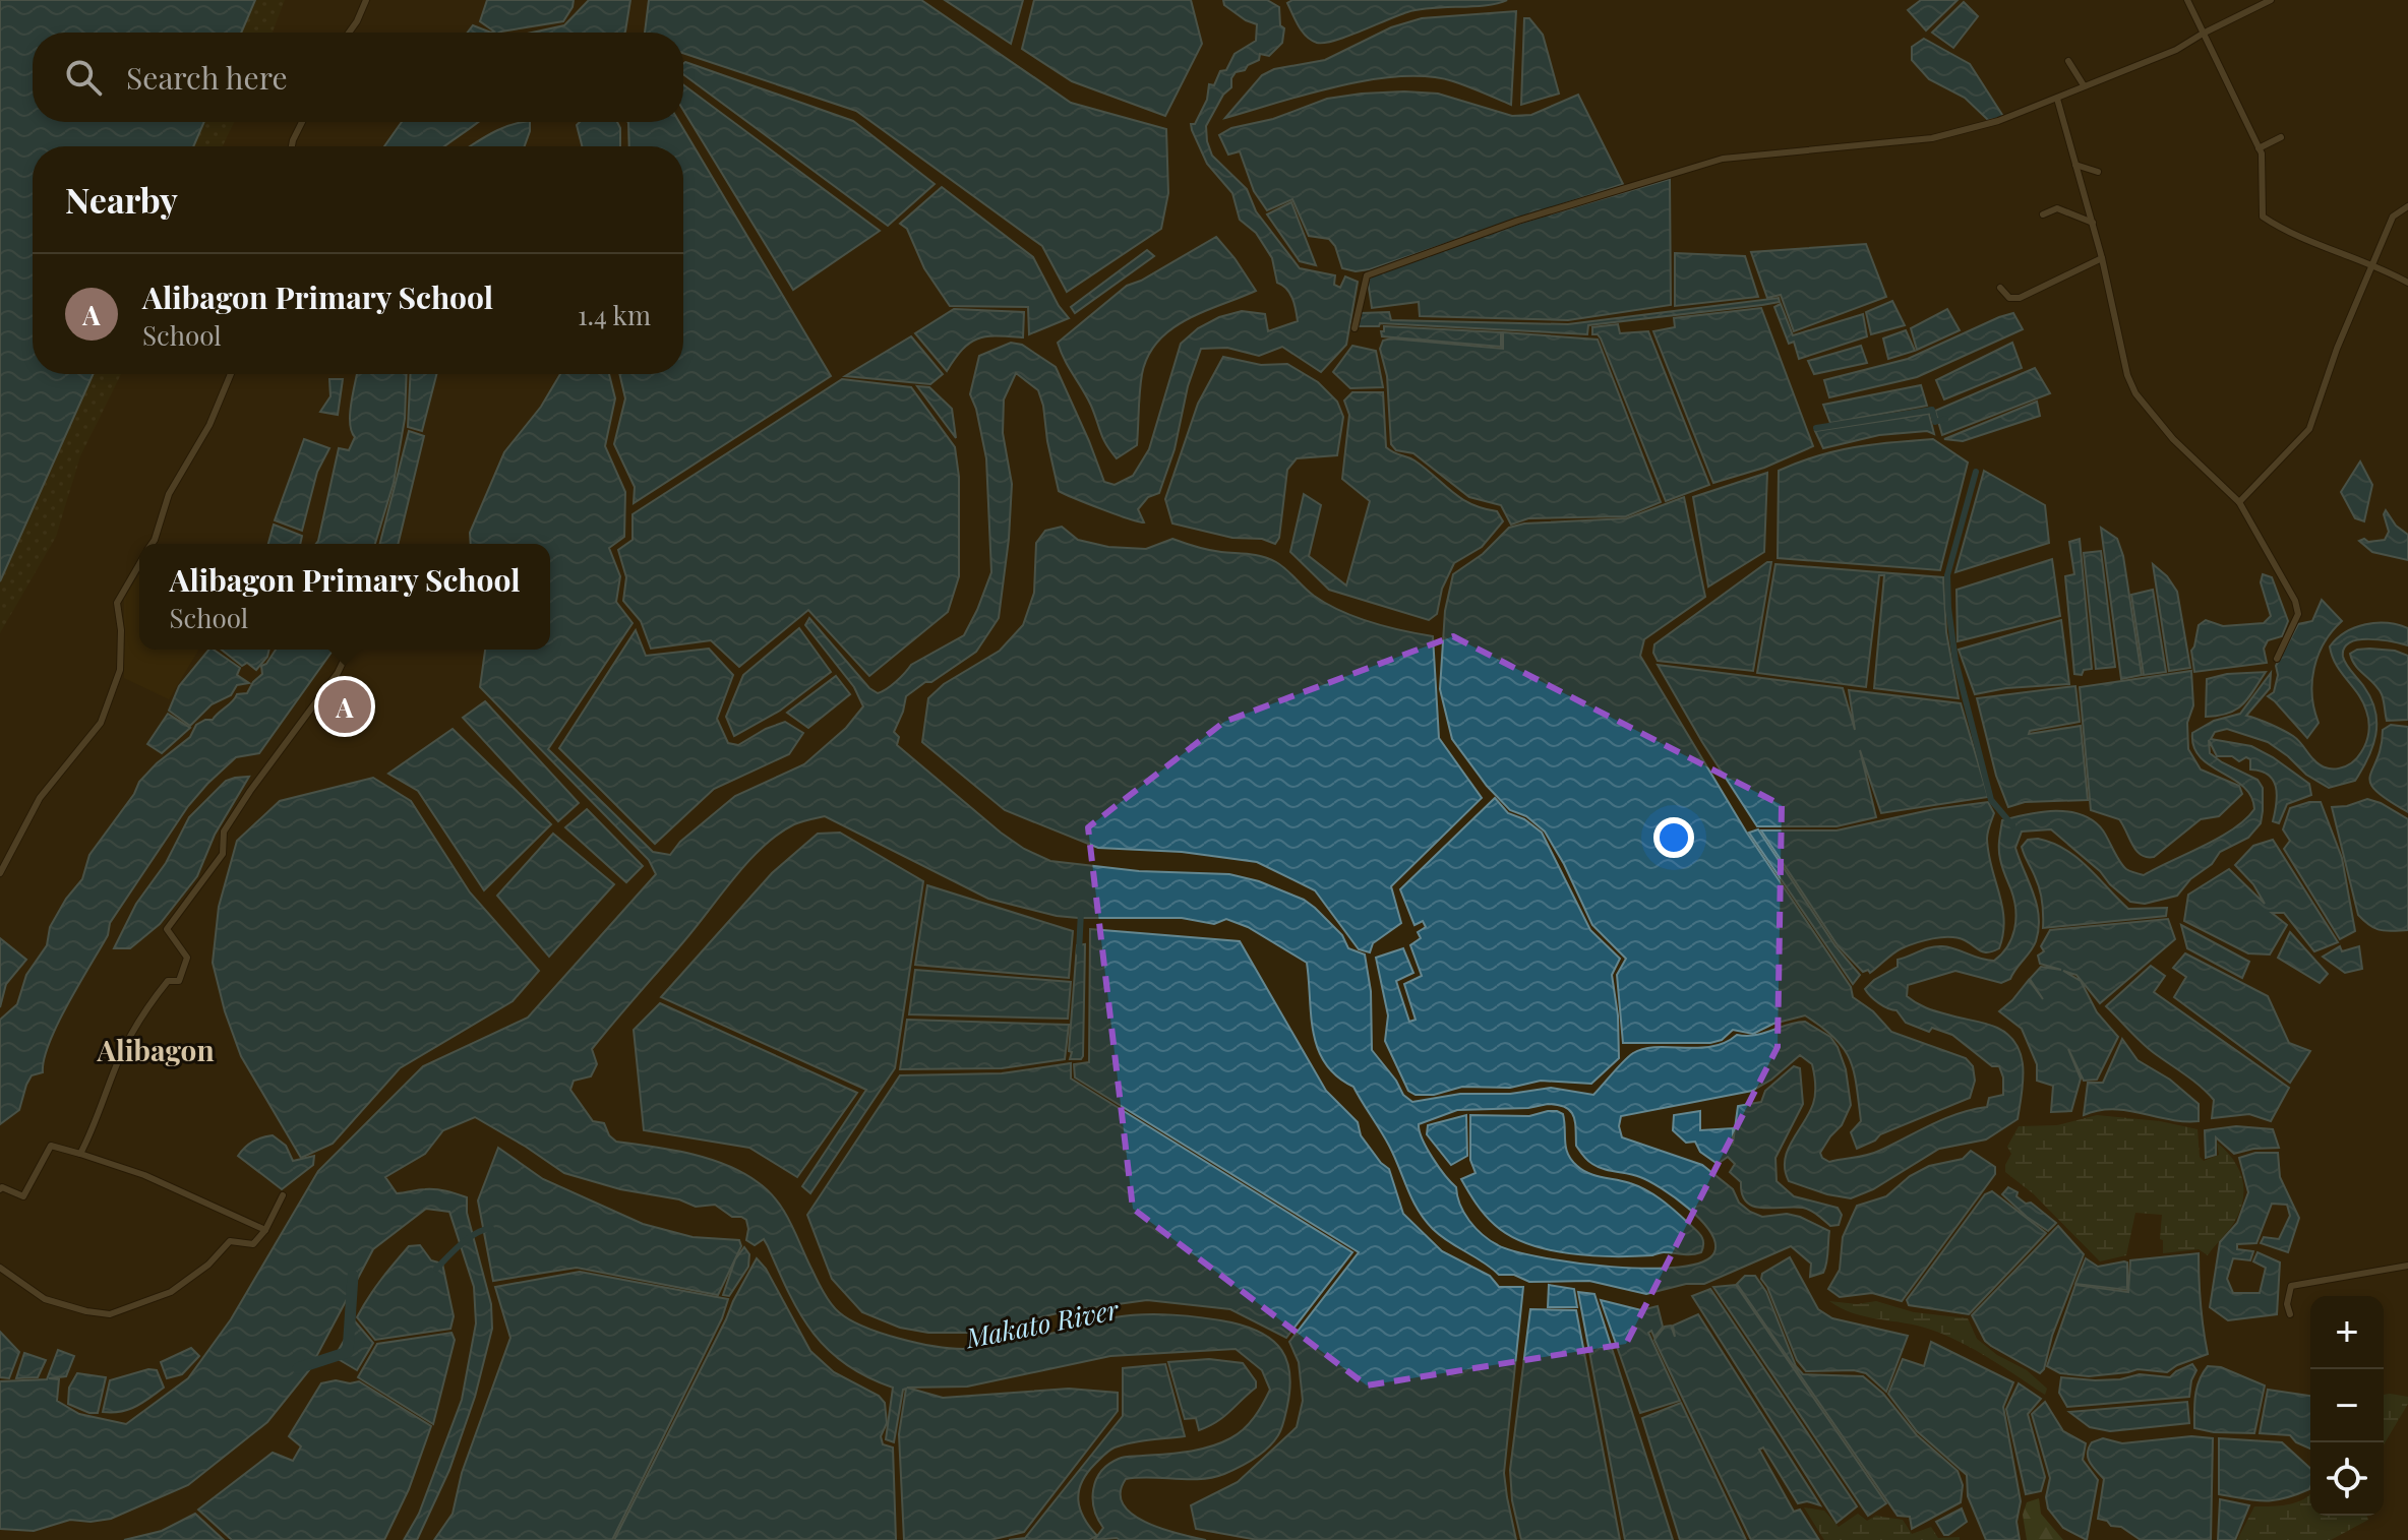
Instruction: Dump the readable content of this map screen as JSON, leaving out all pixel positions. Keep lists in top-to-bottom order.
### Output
{
  "districts": ["Alibagon"],
  "water": ["Makato River"],
  "page": {
    "search": "Search here",
    "heading": "Nearby",
    "list": [
      {
        "mark": "A",
        "name": "Alibagon Primary School",
        "note": "School",
        "value": "1.4 km"
      }
    ],
    "popup": ["Alibagon Primary School", "School"],
    "pins": "A",
    "map_buttons": ["+", "−"]
  }
}
